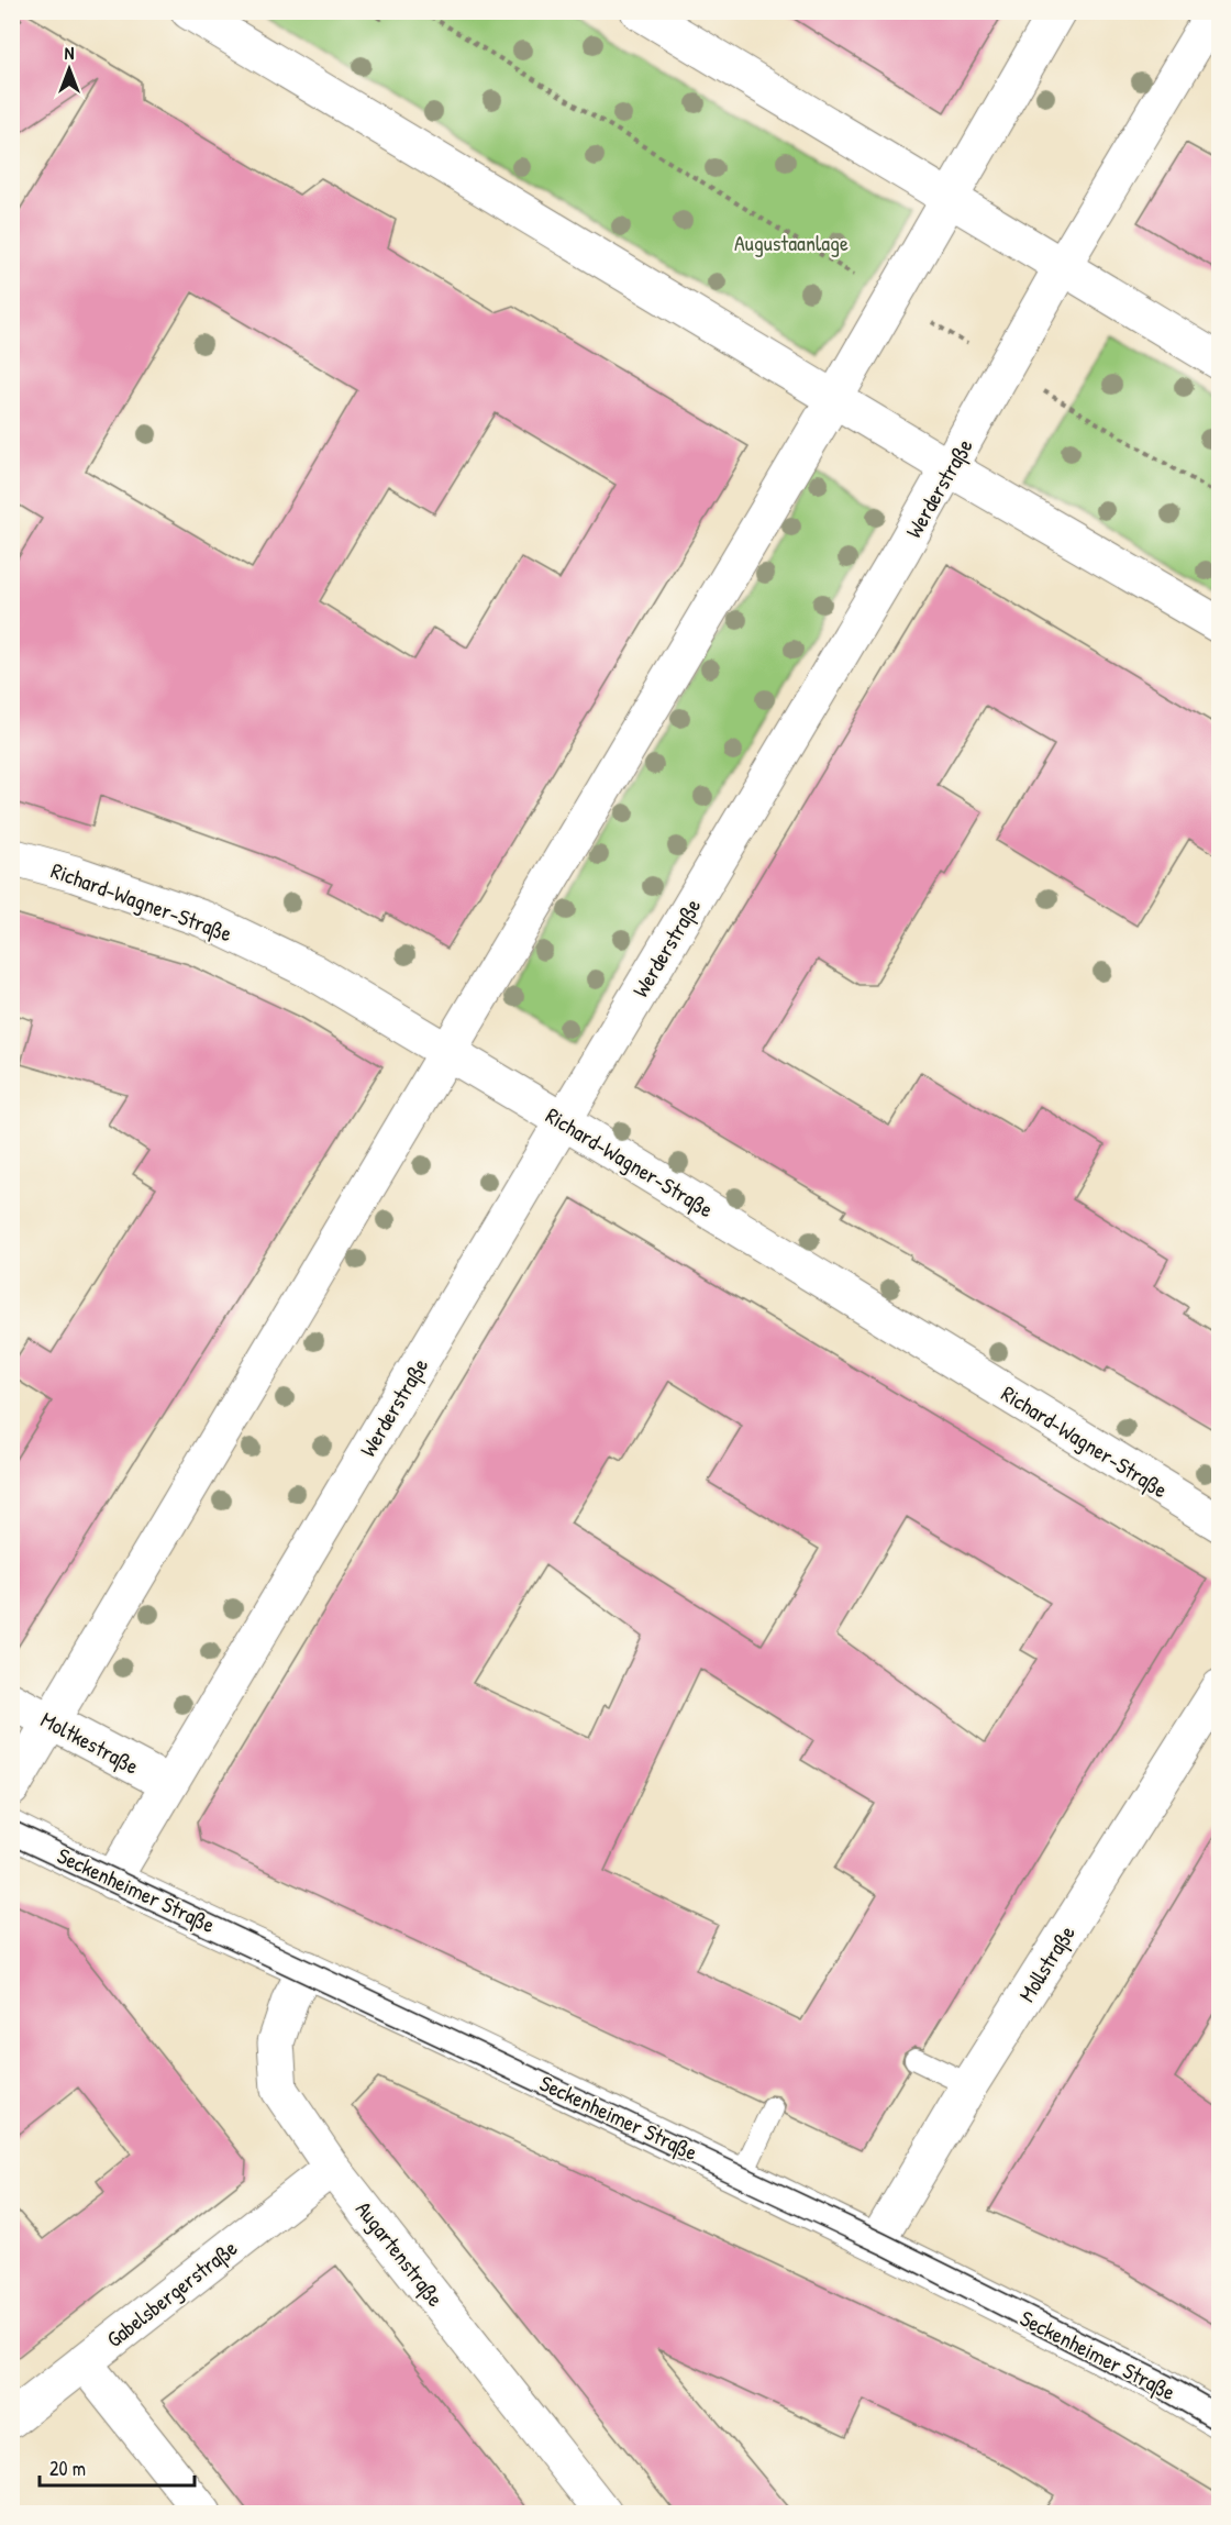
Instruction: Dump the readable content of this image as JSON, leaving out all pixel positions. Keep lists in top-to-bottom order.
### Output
{
  "streets": {
    "street": [
      "Werderstraße",
      "Richard-Wagner-Straße",
      "Moltkestraße",
      "Seckenheimer Straße",
      "Mollstraße",
      "Augartenstraße",
      "Gabelsbergerstraße"
    ]
  },
  "crossings": [
    ["Werderstraße", "Richard-Wagner-Straße"],
    ["Werderstraße", "Moltkestraße"],
    ["Werderstraße", "Seckenheimer Straße"],
    ["Seckenheimer Straße", "Mollstraße"],
    ["Seckenheimer Straße", "Augartenstraße"],
    ["Augartenstraße", "Gabelsbergerstraße"]
  ],
  "parks": ["Augustaanlage"],
  "scale_bar": "20 m",
  "north": "top"
}
